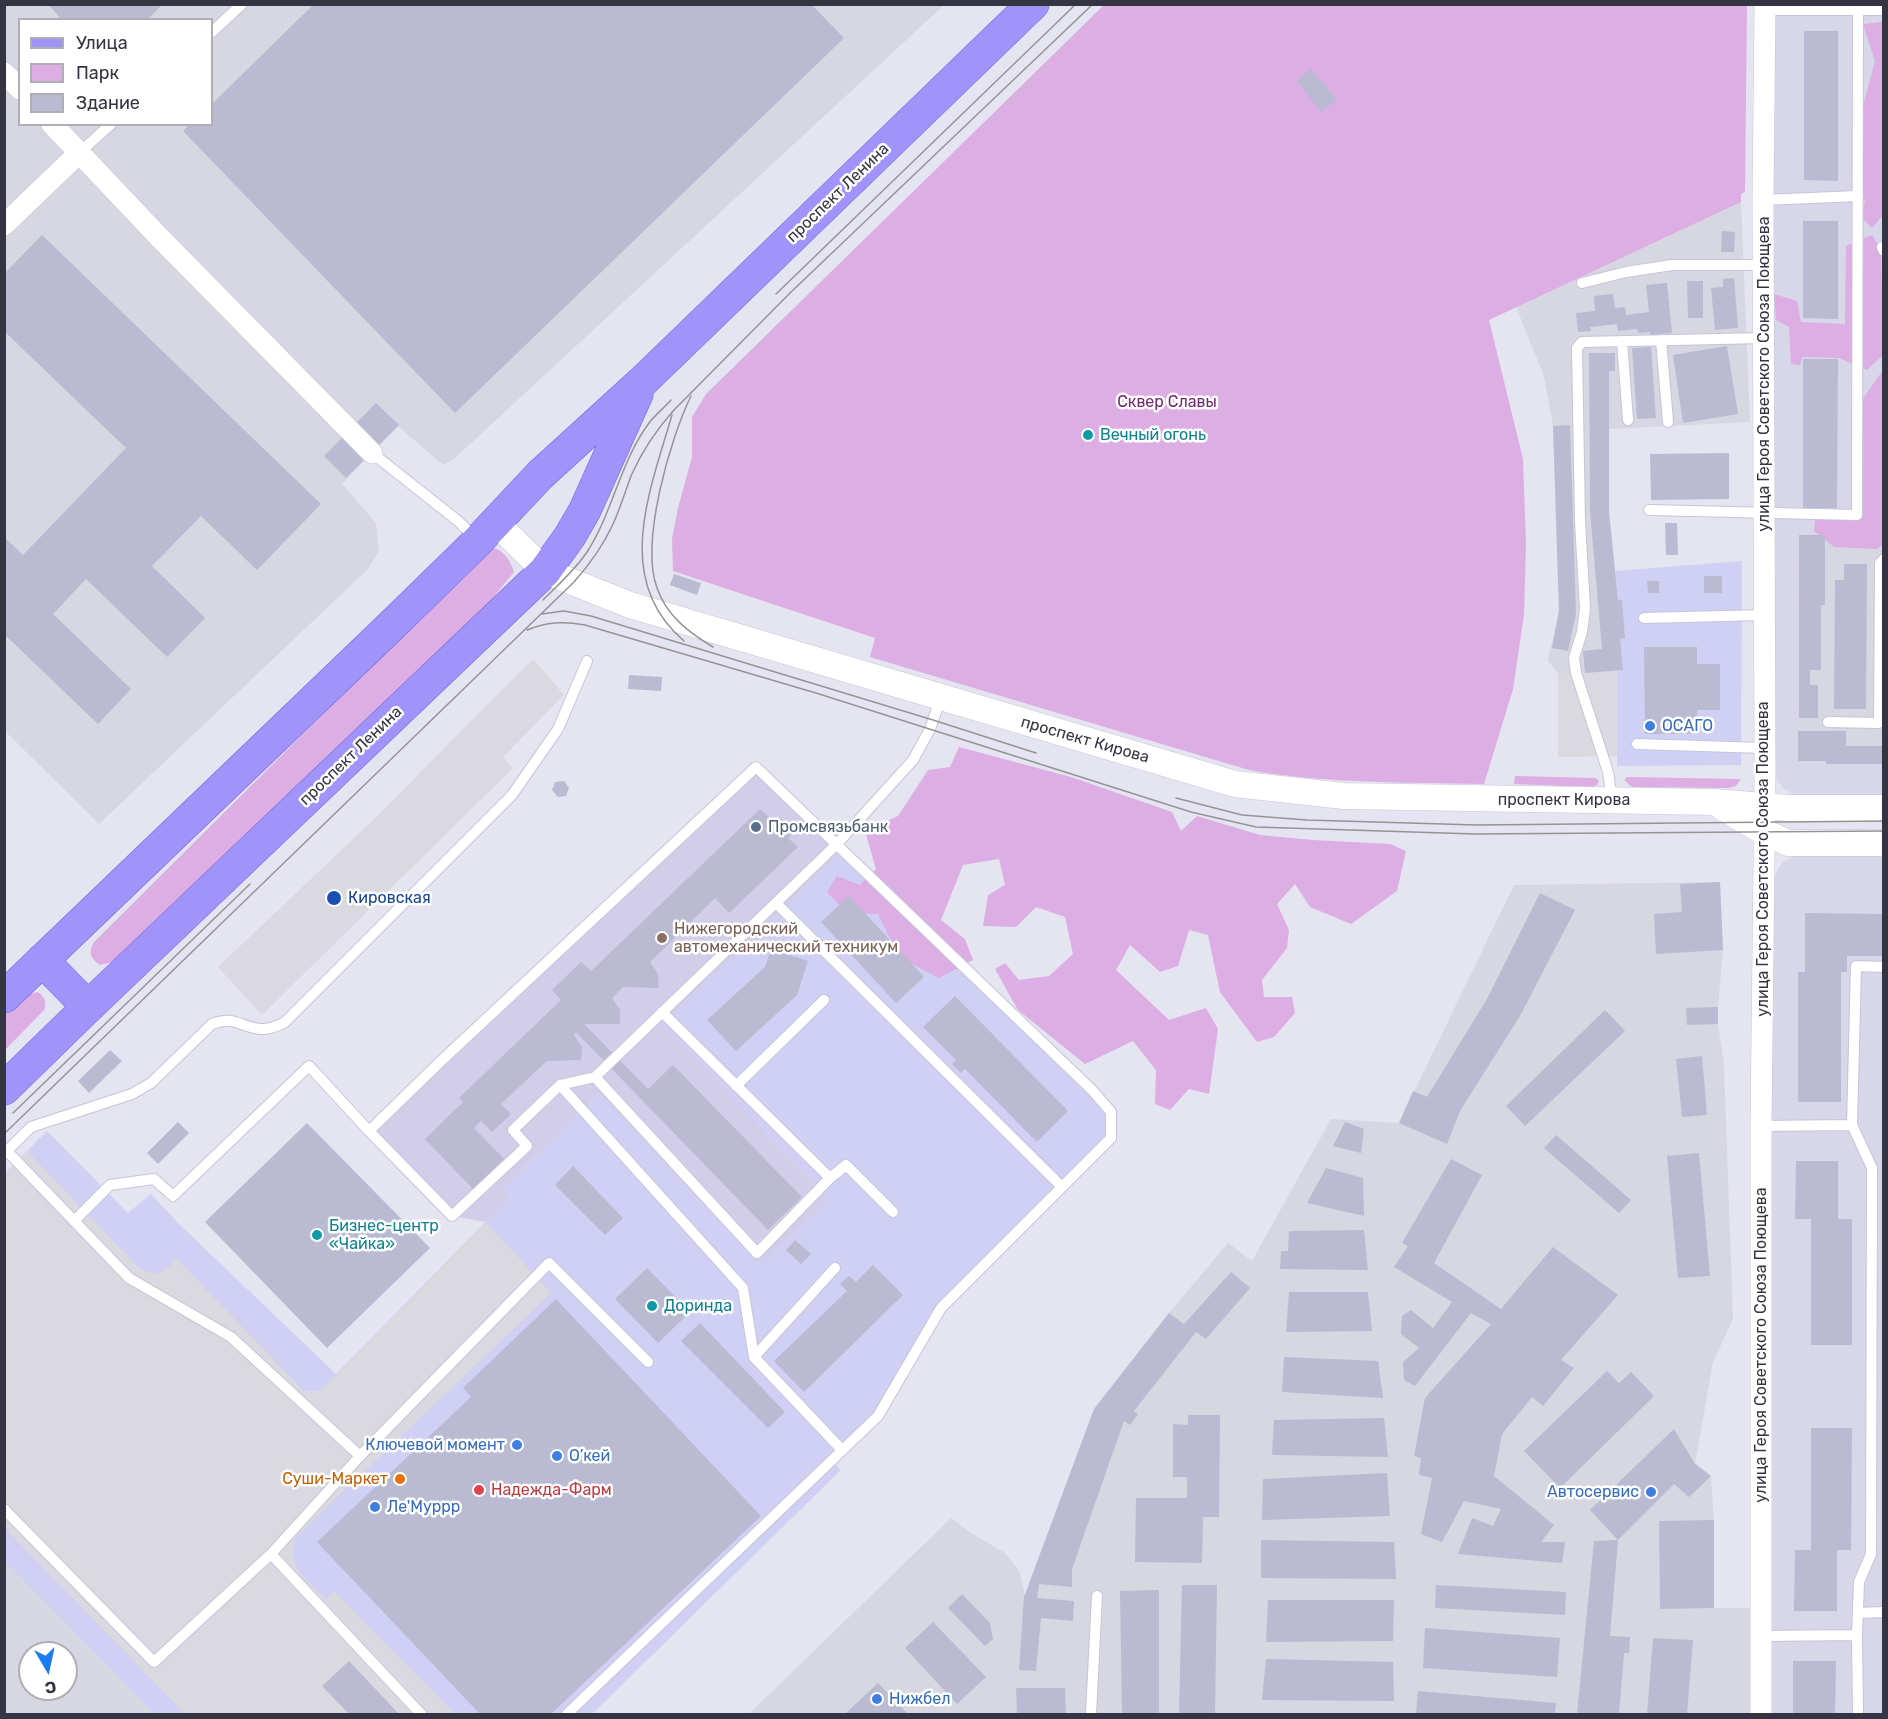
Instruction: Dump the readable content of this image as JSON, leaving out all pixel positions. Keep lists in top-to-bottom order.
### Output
{
  "streets": {
    "main road": ["проспект Ленина"],
    "street": ["улица Героя Советского Союза Поющева", "проспект Кирова"]
  },
  "crossings": [
    ["проспект Ленина", "проспект Кирова"],
    ["улица Героя Советского Союза Поющева", "проспект Кирова"]
  ],
  "parks": ["Сквер Славы"],
  "places": [
    "Вечный огонь",
    "ОСАГО",
    "Промсвязьбанк",
    "Кировская",
    "Нижегородский автомеханический техникум",
    "Бизнес-центр «Чайка»",
    "Доринда",
    "Ключевой момент",
    "О’кей",
    "Суши-Маркет",
    "Надежда-Фарм",
    "Автосервис",
    "Ле'Муррр",
    "Нижбел"
  ],
  "legend": ["Улица", "Парк", "Здание"],
  "north": "bottom"
}
